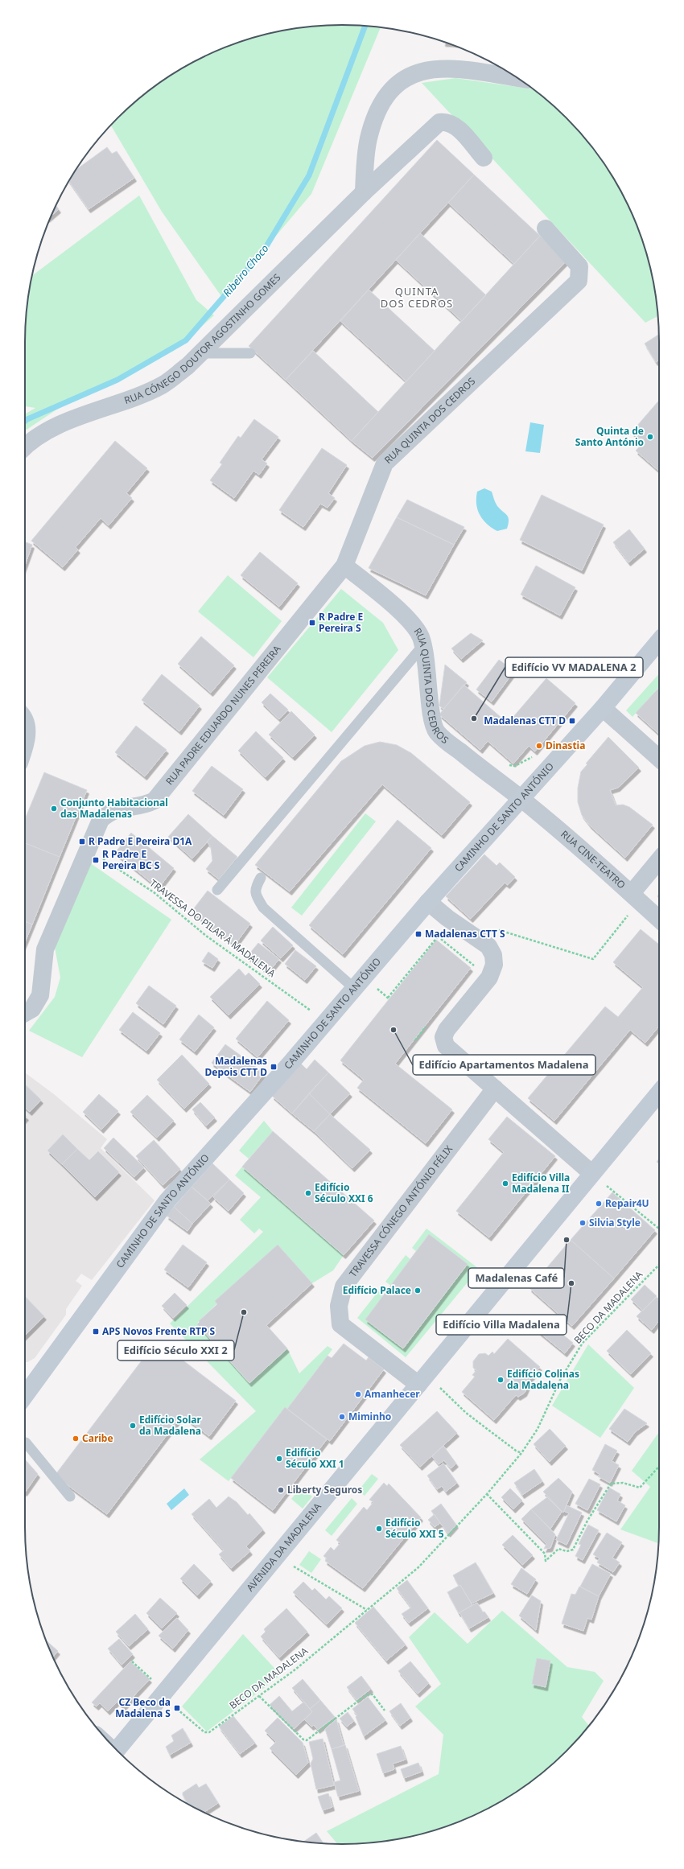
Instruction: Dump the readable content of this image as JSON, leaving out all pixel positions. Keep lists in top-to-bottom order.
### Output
{
  "streets": {
    "street": [
      "RUA CÓNEGO DOUTOR AGOSTINHO GOMES",
      "RUA QUINTA DOS CEDROS",
      "RUA PADRE EDUARDO NUNES PEREIRA",
      "CAMINHO DE SANTO ANTÓNIO",
      "RUA CINE-TEATRO",
      "TRAVESSA CÓNEGO ANTÓNIO FÉLIX",
      "AVENIDA DA MADALENA"
    ],
    "path": ["TRAVESSA DO PILAR À MADALENA", "BECO DA MADALENA"]
  },
  "crossings": [
    ["RUA QUINTA DOS CEDROS", "RUA PADRE EDUARDO NUNES PEREIRA"],
    ["RUA QUINTA DOS CEDROS", "CAMINHO DE SANTO ANTÓNIO"],
    ["RUA QUINTA DOS CEDROS", "RUA CINE-TEATRO"],
    ["RUA PADRE EDUARDO NUNES PEREIRA", "TRAVESSA DO PILAR À MADALENA"],
    ["CAMINHO DE SANTO ANTÓNIO", "RUA CINE-TEATRO"],
    ["CAMINHO DE SANTO ANTÓNIO", "TRAVESSA DO PILAR À MADALENA"],
    ["TRAVESSA CÓNEGO ANTÓNIO FÉLIX", "AVENIDA DA MADALENA"]
  ],
  "districts": ["QUINTA DOS CEDROS"],
  "water": ["Ribeiro Choco"],
  "places": {
    "other": [
      "Quinta de Santo António",
      "Edifício VV MADALENA 2",
      "Dinastia",
      "Conjunto Habitacional das Madalenas",
      "Edifício Apartamentos Madalena",
      "Edifício Villa Madalena II",
      "Edifício Século XXI 6",
      "Repair4U",
      "Silvia Style",
      "Madalenas Café",
      "Edifício Villa Madalena",
      "Edifício Palace",
      "Edifício Século XXI 2",
      "Edifício Colinas da Madalena",
      "Amanhecer",
      "Miminho",
      "Edifício Solar da Madalena",
      "Caribe",
      "Edifício Século XXI 1",
      "Liberty Seguros",
      "Edifício Século XXI 5"
    ],
    "transit": [
      "R Padre E Pereira S",
      "Madalenas CTT D",
      "R Padre E Pereira D1A",
      "R Padre E Pereira BC S",
      "Madalenas CTT S",
      "Madalenas Depois CTT D",
      "APS Novos Frente RTP S",
      "CZ Beco da Madalena S"
    ]
  }
}
